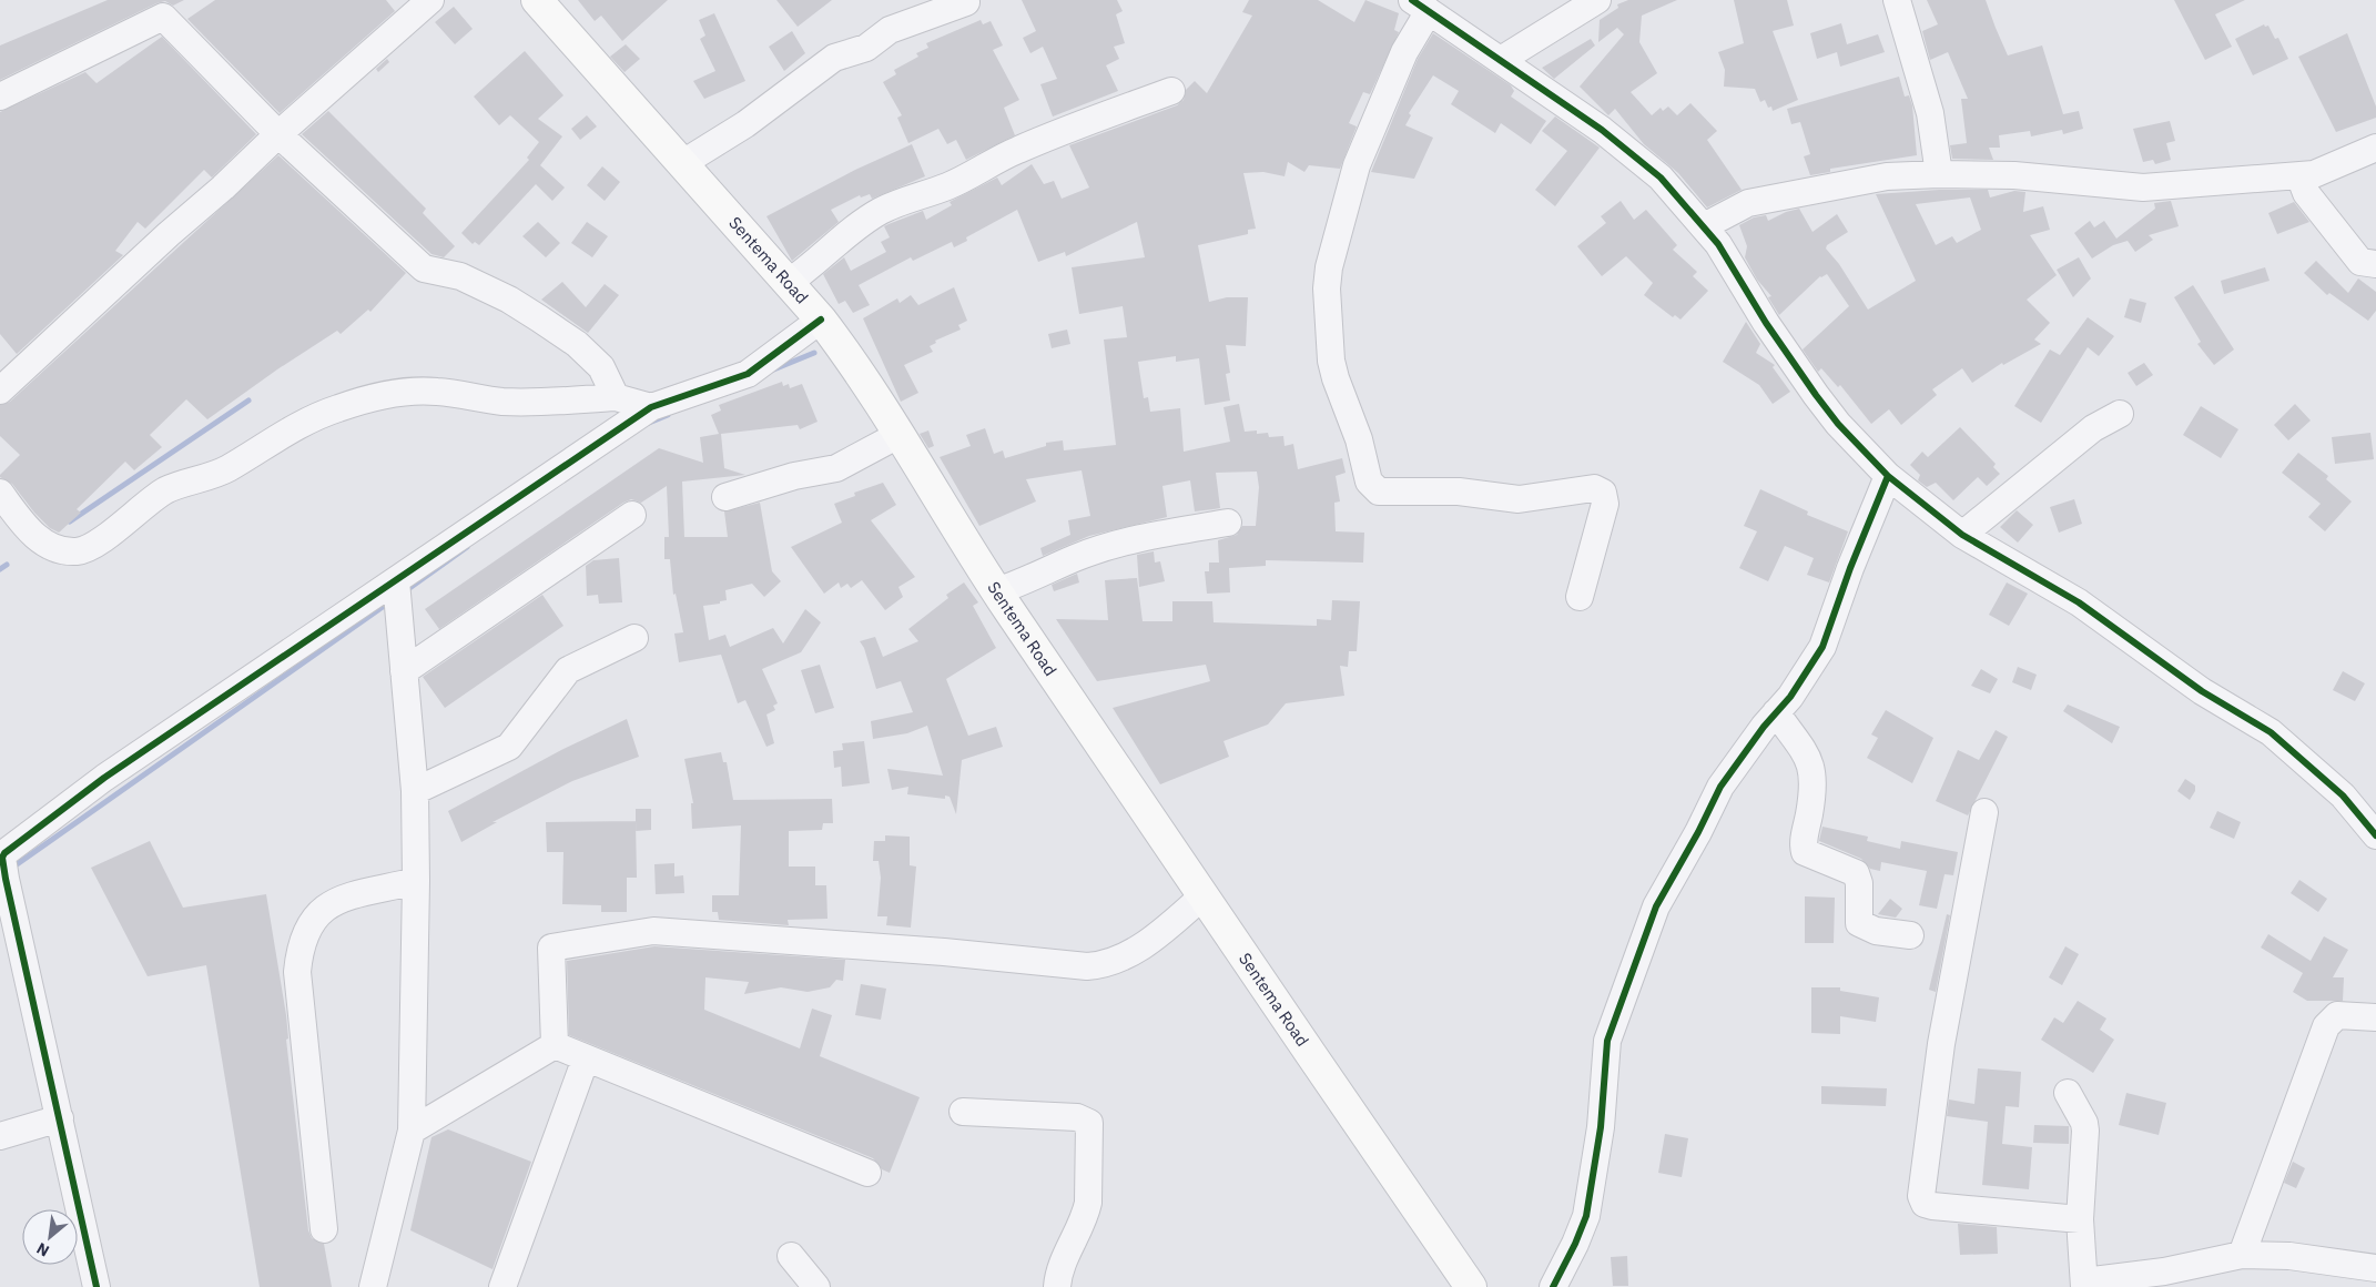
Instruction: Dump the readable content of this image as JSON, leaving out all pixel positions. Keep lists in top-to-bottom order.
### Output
{
  "streets": {
    "main road": ["Sentema Road"]
  },
  "north": "bottom left"
}
